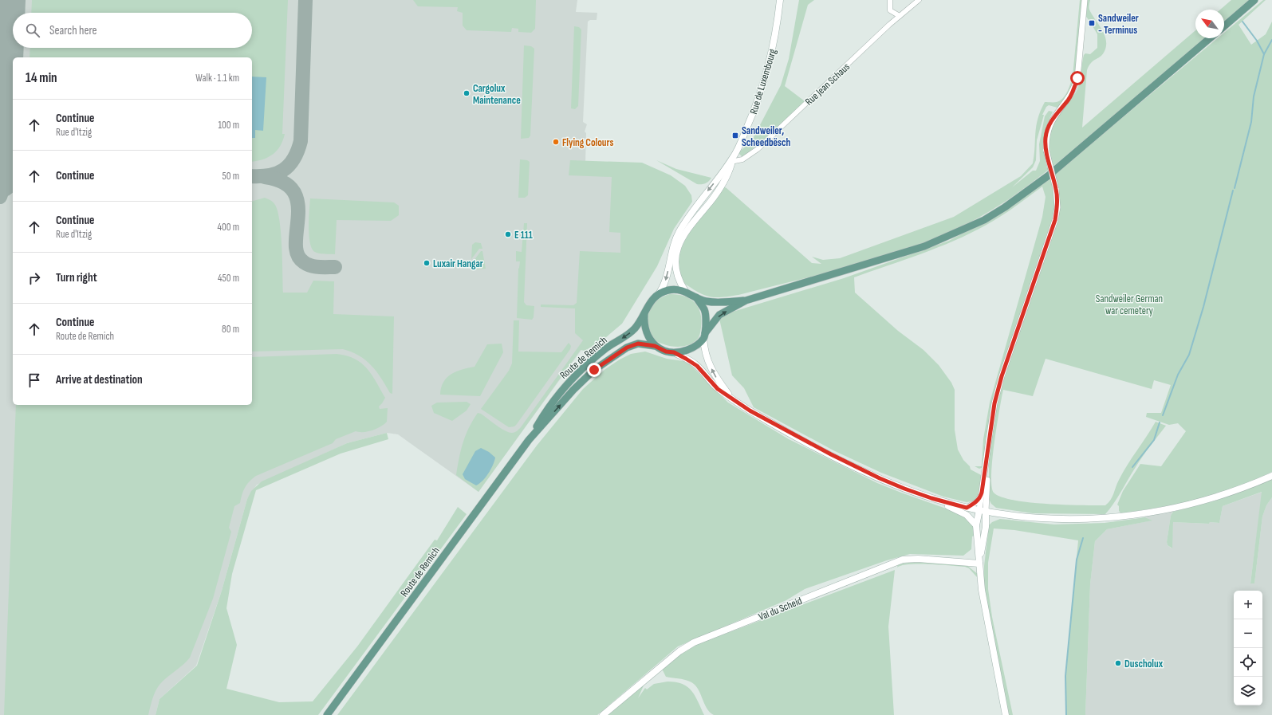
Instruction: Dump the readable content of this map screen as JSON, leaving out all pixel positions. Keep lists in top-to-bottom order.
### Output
{
  "streets": {
    "main road": ["Rue de Luxembourg", "Route de Remich", "Val du Scheid"],
    "street": ["Rue Jean Schaus"]
  },
  "crossings": [
    ["Rue de Luxembourg", "Rue Jean Schaus"],
    ["Rue de Luxembourg", "Route de Remich"]
  ],
  "parks": ["Sandweiler German war cemetery"],
  "places": {
    "transit": ["Sandweiler - Terminus", "Sandweiler, Scheedbësch"],
    "other": [
      "Cargolux Maintenance",
      "Flying Colours",
      "E 111",
      "Luxair Hangar",
      "Duscholux"
    ]
  },
  "north": "top left",
  "page": {
    "search": "Search here",
    "heading": ["14 min", "Walk · 1.1 km"],
    "list": [
      ["Continue", "Rue d'Itzig", "100 m"],
      ["Continue", "50 m"],
      ["Continue", "Rue d'Itzig", "400 m"],
      ["Turn right", "450 m"],
      ["Continue", "Route de Remich", "80 m"],
      "Arrive at destination"
    ],
    "map_buttons": ["+", "−"]
  }
}
